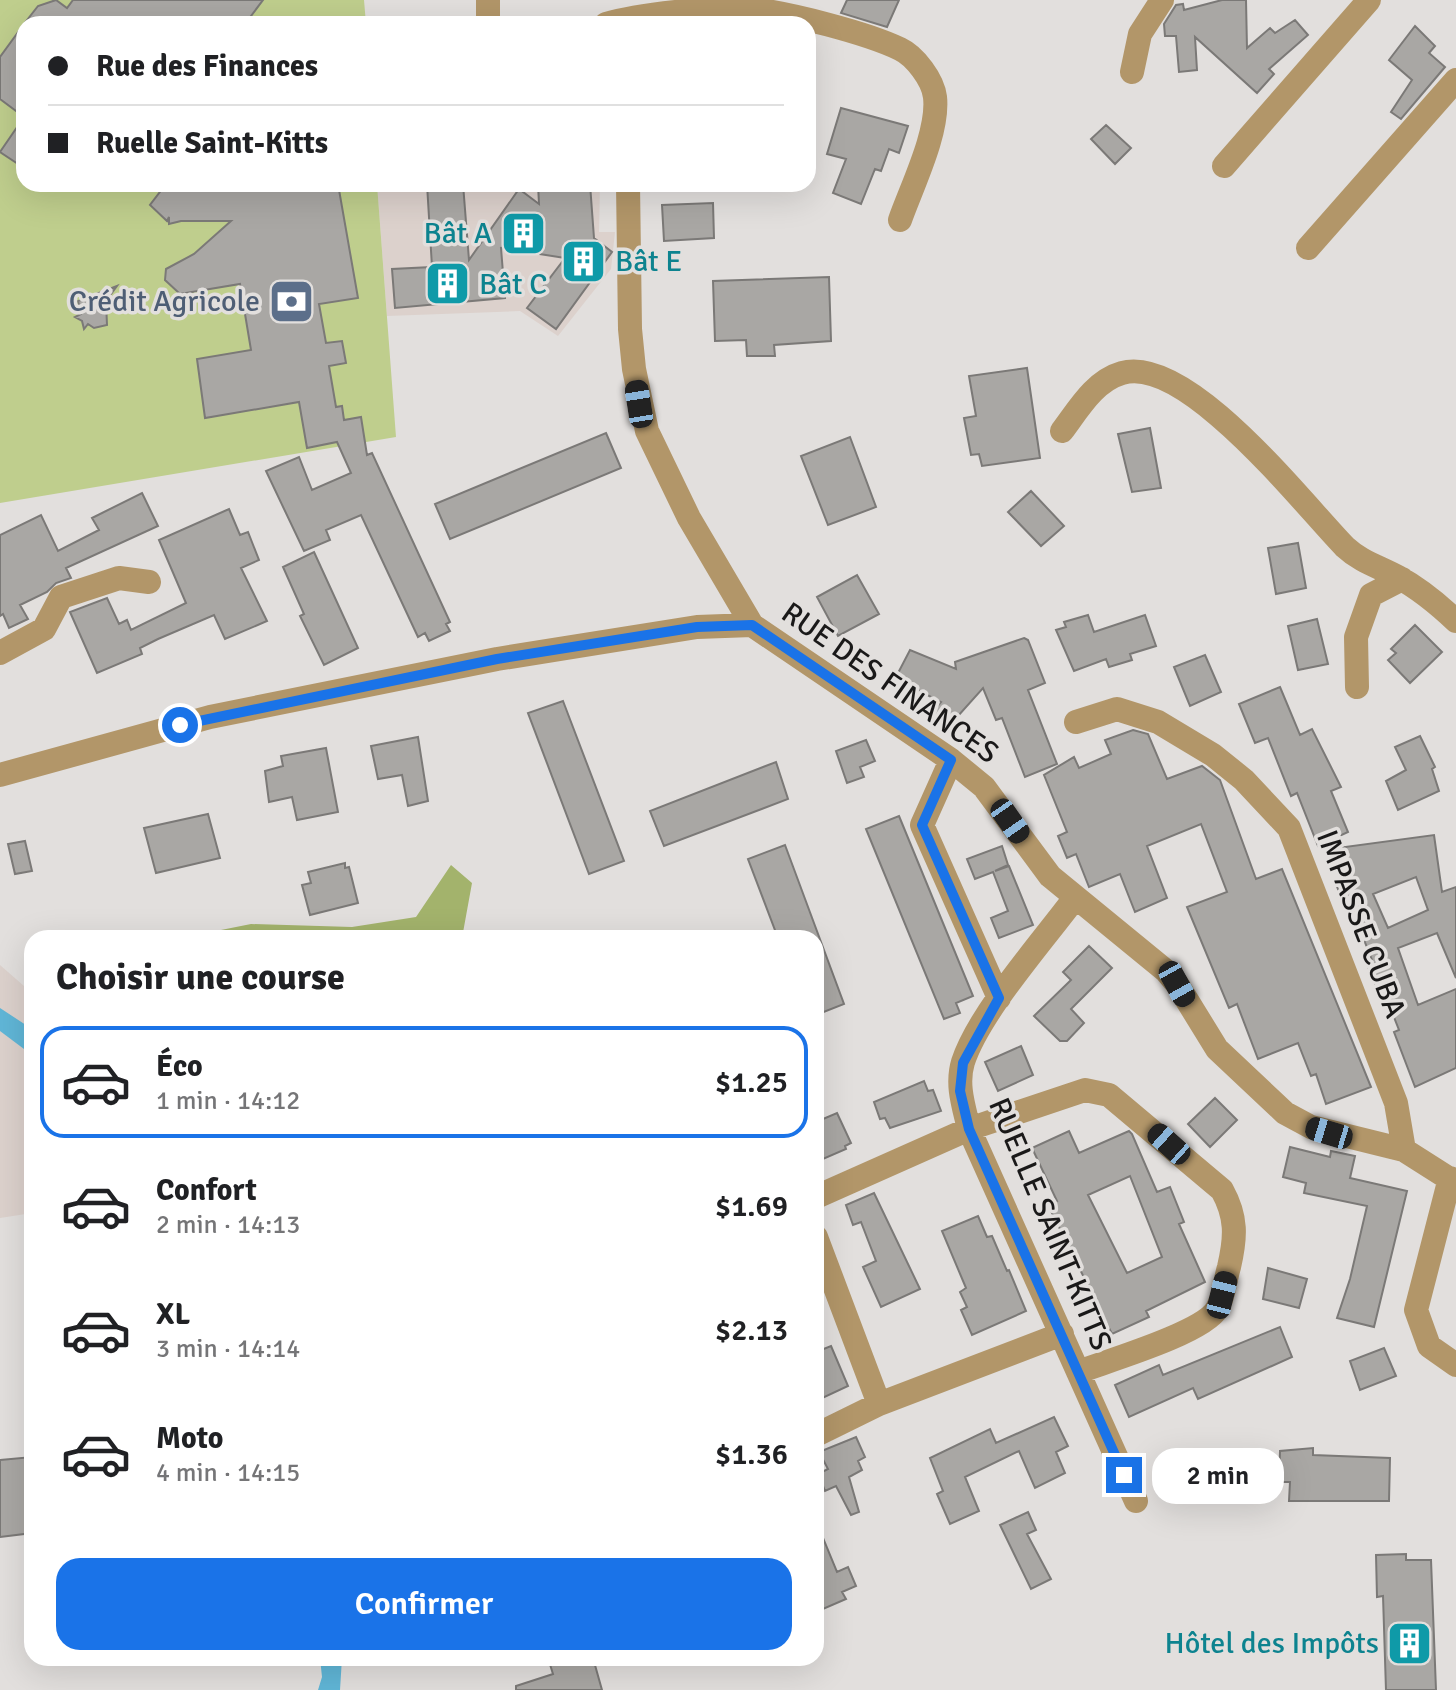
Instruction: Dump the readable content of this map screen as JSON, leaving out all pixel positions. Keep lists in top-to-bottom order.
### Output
{
  "streets": {
    "street": ["RUE DES FINANCES", "IMPASSE CUBA", "RUELLE SAINT-KITTS"]
  },
  "crossings": [
    ["RUE DES FINANCES", "IMPASSE CUBA"],
    ["RUE DES FINANCES", "RUELLE SAINT-KITTS"]
  ],
  "places": {
    "building": [
      "Bât A",
      "Bât E",
      "Bât C",
      "Hôtel des Impôts"
    ],
    "bank": ["Crédit Agricole"]
  },
  "page": {
    "banner": ["Rue des Finances", "Ruelle Saint-Kitts"],
    "heading": "Choisir une course",
    "list": [
      {
        "name": "Éco",
        "note": "1 min · 14:12",
        "value": "$1.25"
      },
      {
        "name": "Confort",
        "note": "2 min · 14:13",
        "value": "$1.69"
      },
      {
        "name": "XL",
        "note": "3 min · 14:14",
        "value": "$2.13"
      },
      {
        "name": "Moto",
        "note": "4 min · 14:15",
        "value": "$1.36"
      }
    ],
    "bubble": "2 min",
    "buttons": "Confirmer"
  }
}
